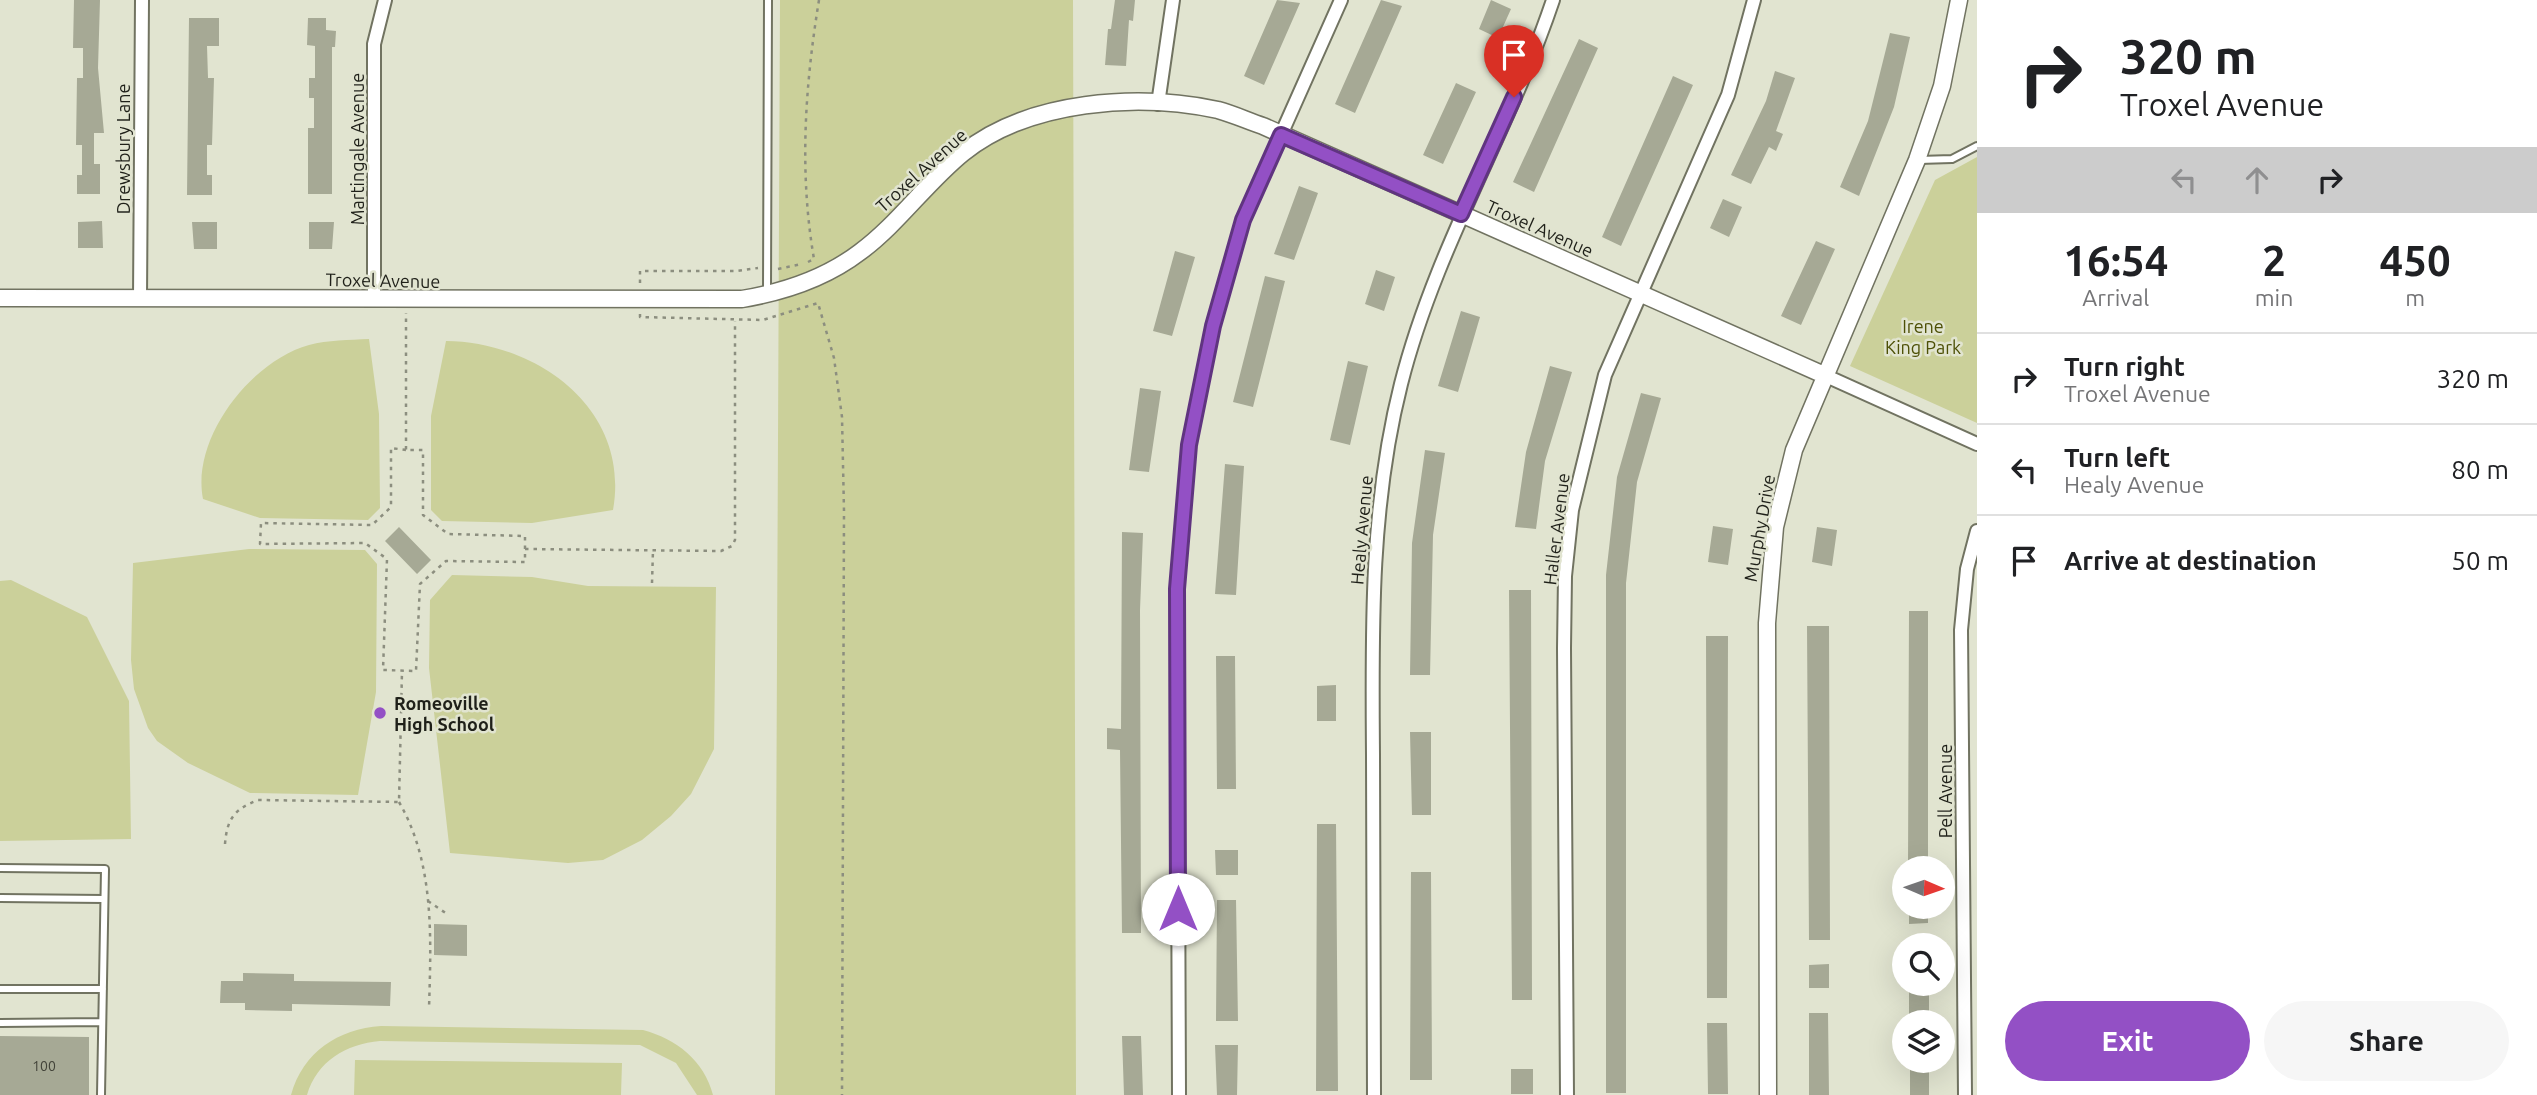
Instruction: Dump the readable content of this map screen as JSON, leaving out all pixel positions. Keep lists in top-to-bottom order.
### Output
{
  "streets": {
    "street": [
      "Drewsbury Lane",
      "Martingale Avenue",
      "Troxel Avenue",
      "Murphy Drive",
      "Haller Avenue",
      "Healy Avenue",
      "Pell Avenue"
    ]
  },
  "crossings": [
    ["Drewsbury Lane", "Troxel Avenue"],
    ["Martingale Avenue", "Troxel Avenue"],
    ["Troxel Avenue", "Murphy Drive"],
    ["Troxel Avenue", "Haller Avenue"],
    ["Troxel Avenue", "Healy Avenue"]
  ],
  "parks": ["Irene King Park"],
  "places": ["Romeoville High School"],
  "house_numbers": ["100"],
  "north": "right",
  "page": {
    "turn": ["320 m", "Troxel Avenue"],
    "eta": [
      "16:54",
      "Arrival",
      "2",
      "min",
      "450",
      "m"
    ],
    "list": [
      {
        "name": "Turn right",
        "note": "Troxel Avenue",
        "value": "320 m"
      },
      {
        "name": "Turn left",
        "note": "Healy Avenue",
        "value": "80 m"
      },
      {
        "name": "Arrive at destination",
        "value": "50 m"
      }
    ],
    "buttons": ["Exit", "Share"]
  }
}
